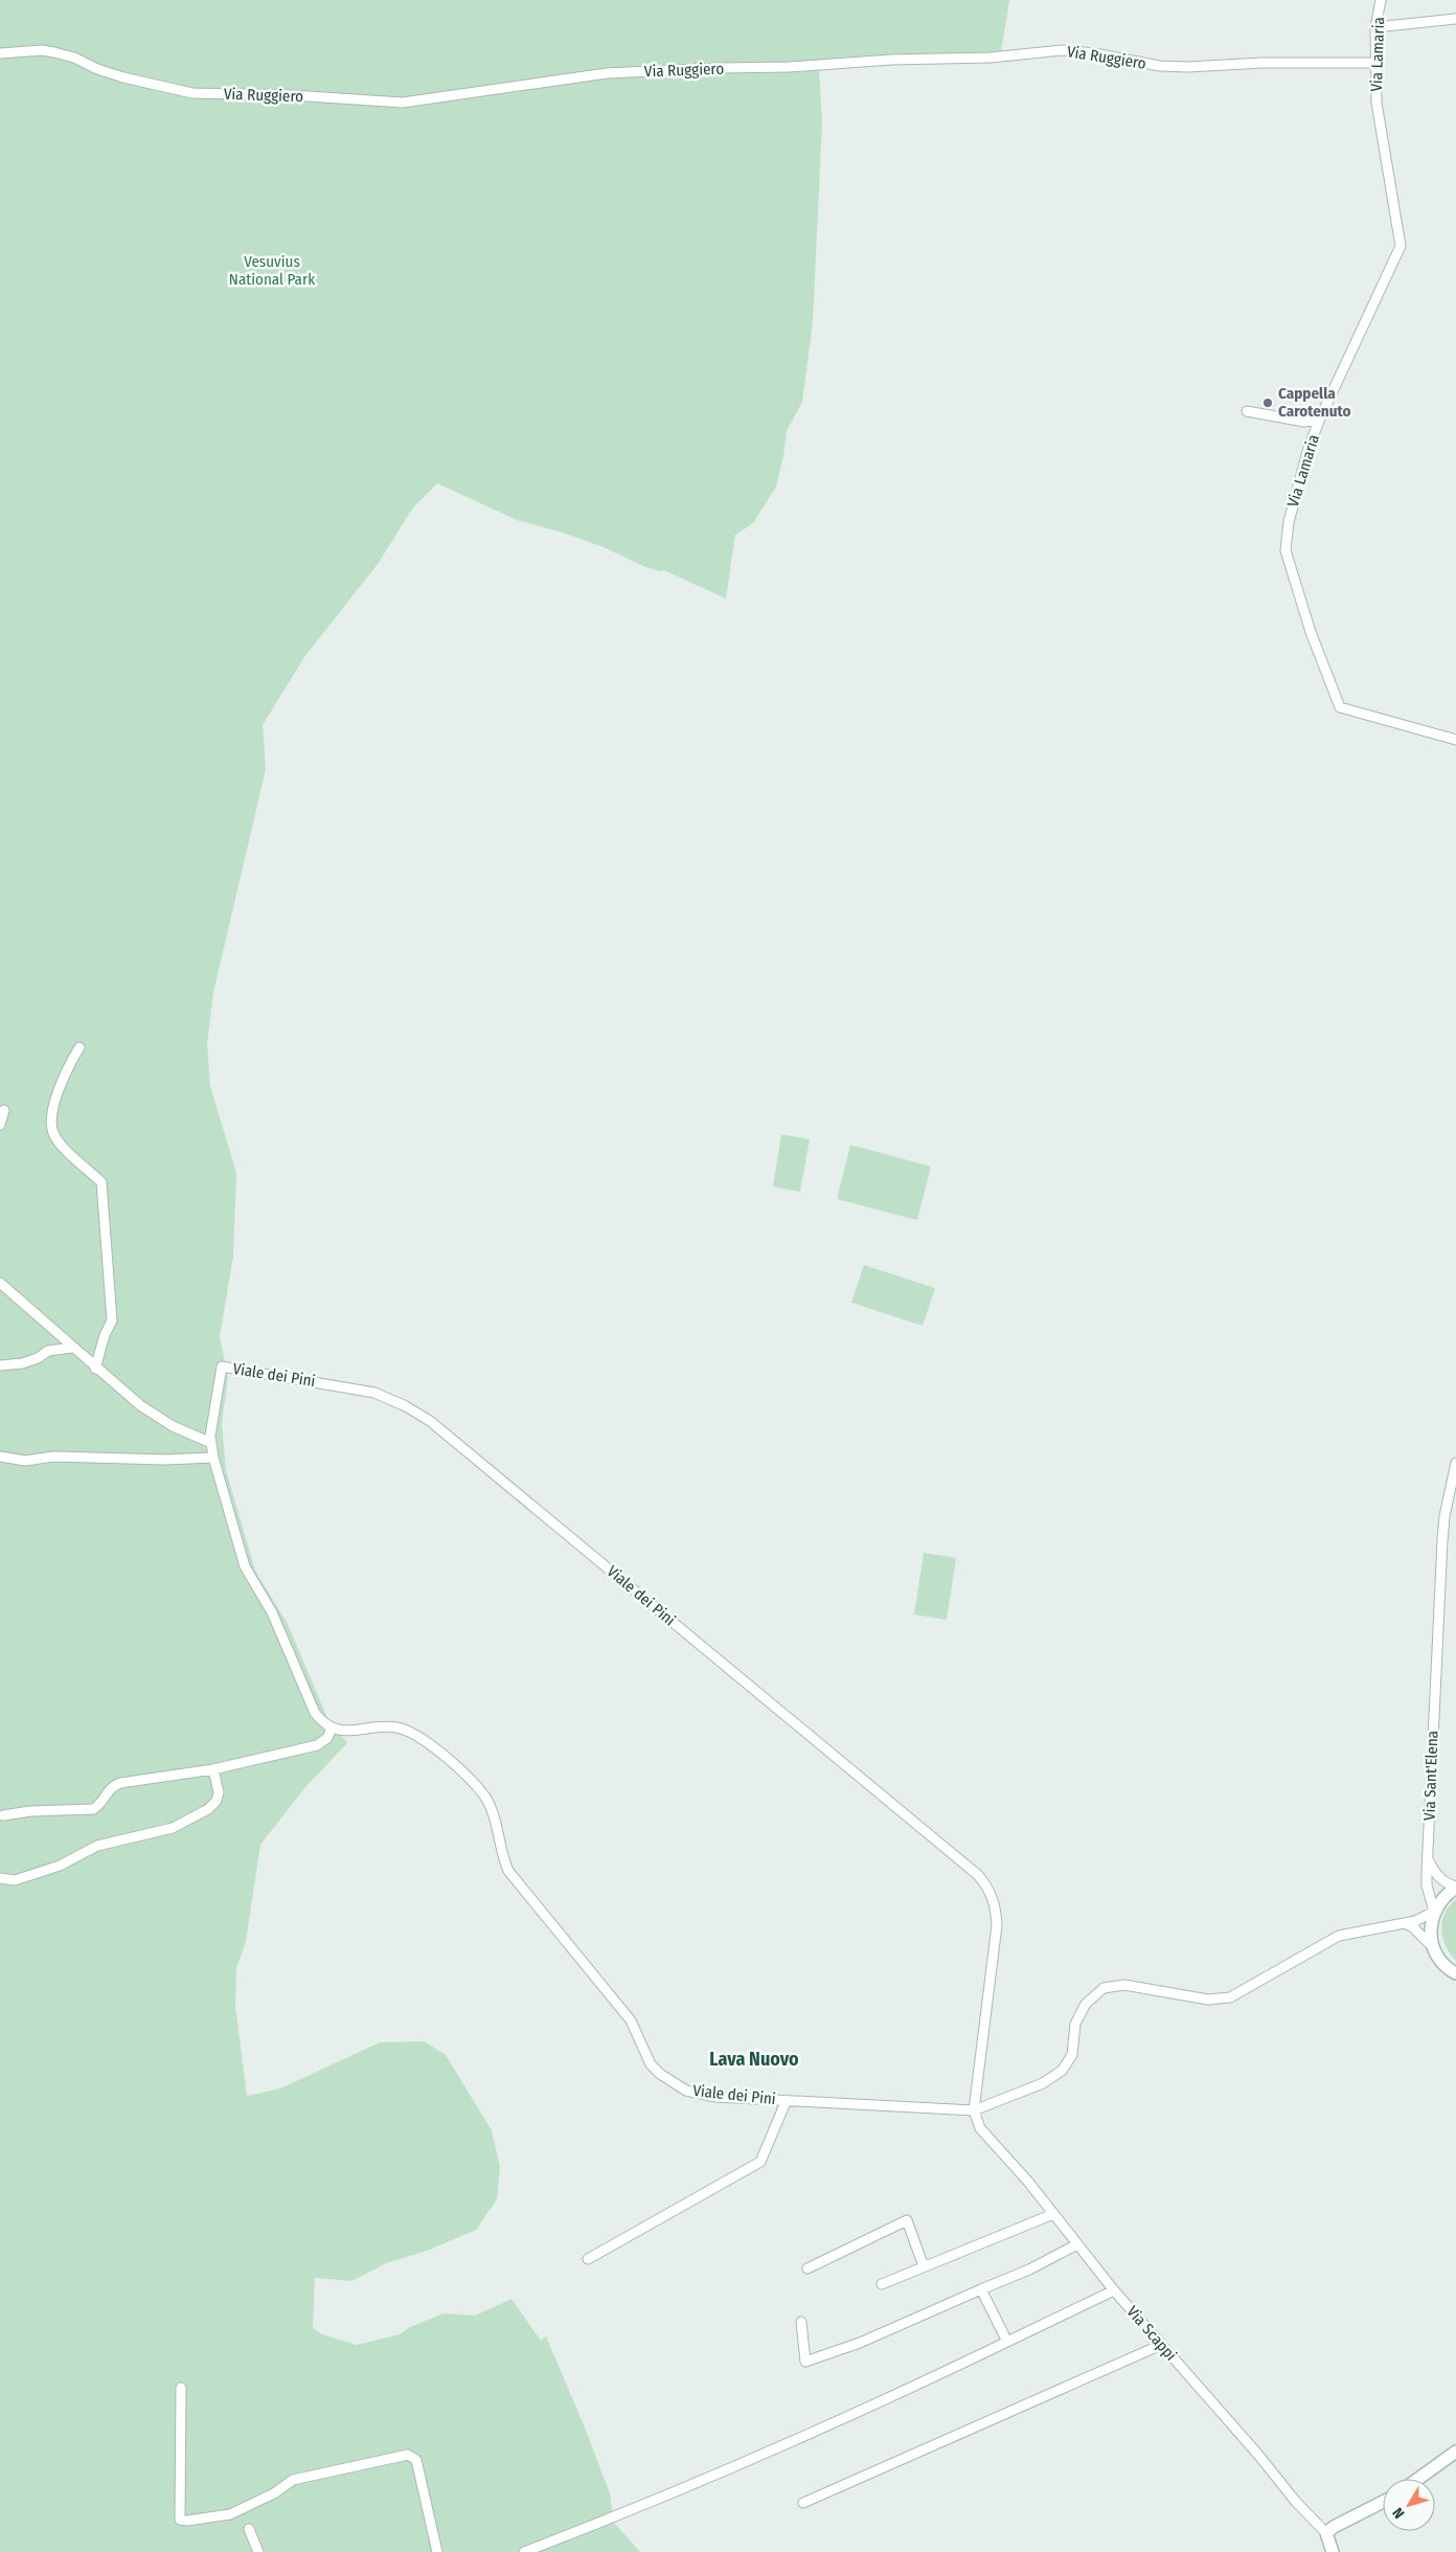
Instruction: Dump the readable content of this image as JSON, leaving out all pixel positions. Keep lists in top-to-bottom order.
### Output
{
  "streets": {
    "street": [
      "Via Lamaria",
      "Via Ruggiero",
      "Viale dei Pini",
      "Via Sant'Elena",
      "Via Scappi"
    ]
  },
  "crossings": [
    ["Via Lamaria", "Via Ruggiero"],
    ["Viale dei Pini", "Via Scappi"]
  ],
  "districts": ["Lava Nuovo"],
  "parks": ["Vesuvius National Park"],
  "places": ["Cappella Carotenuto"],
  "north": "bottom left"
}
